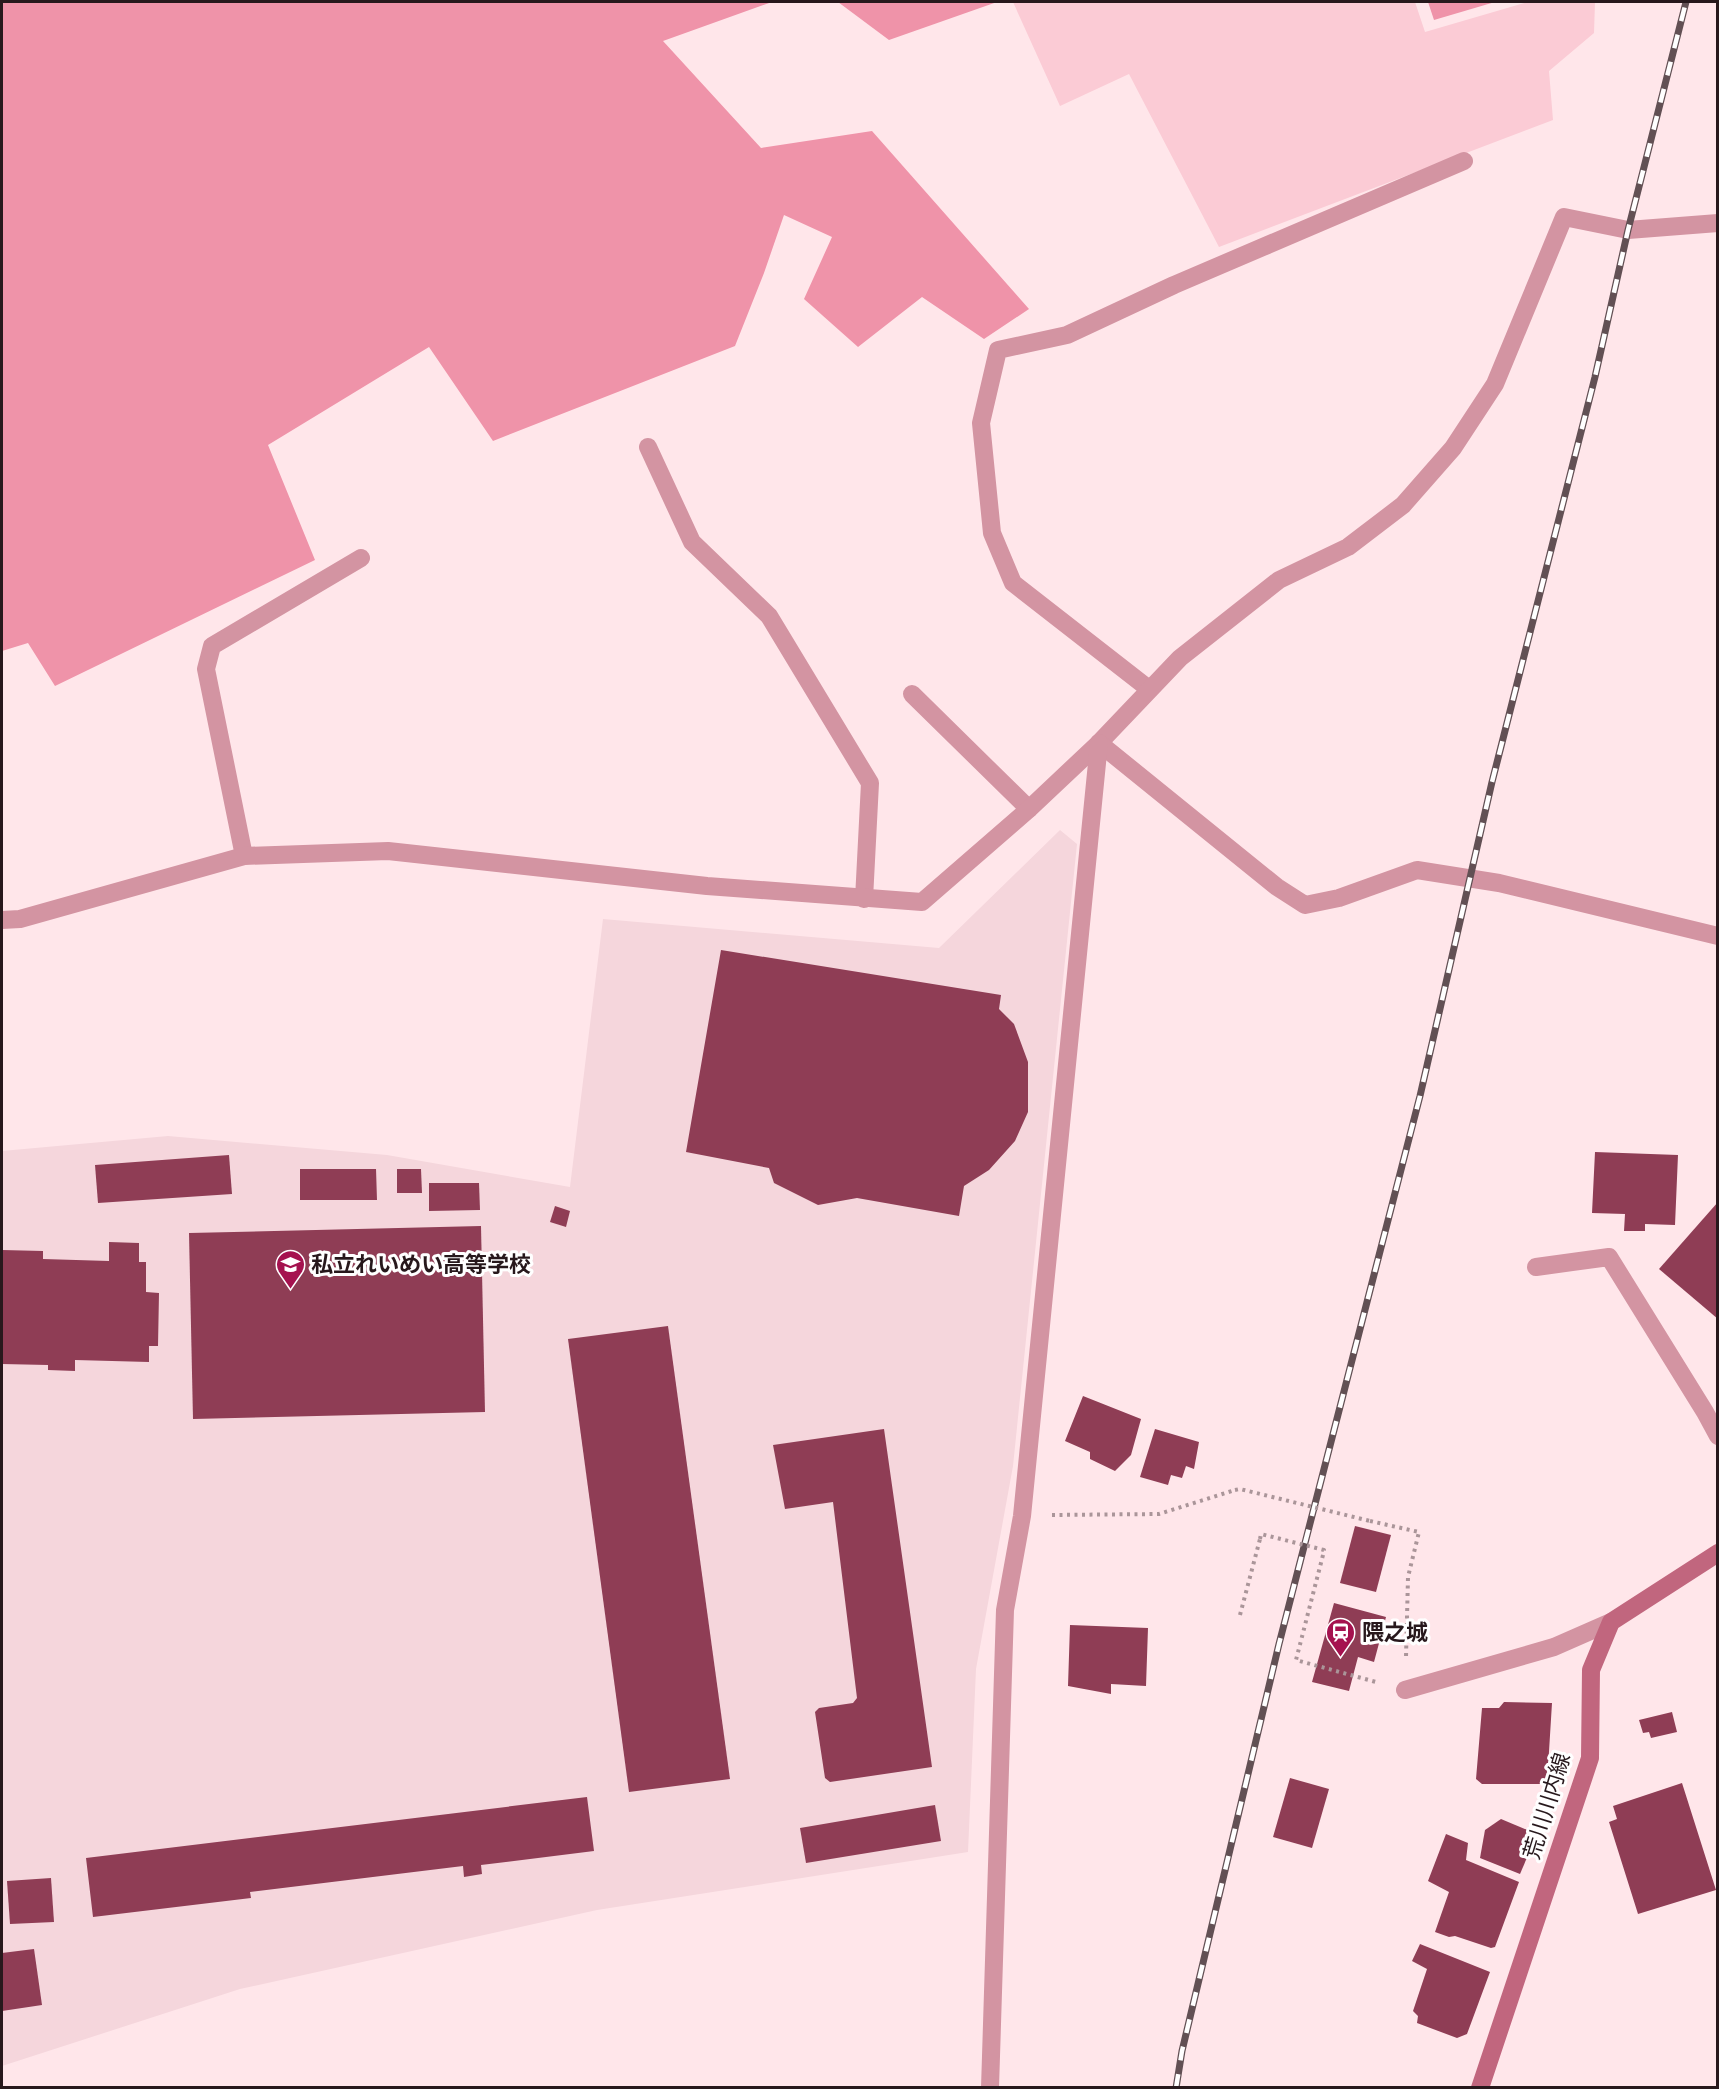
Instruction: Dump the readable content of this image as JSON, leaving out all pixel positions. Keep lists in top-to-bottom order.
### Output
{
  "streets": {
    "main road": ["荒川川内線"]
  },
  "places": {
    "school or university": ["私立れいめい高等学校"],
    "station": ["隈之城"]
  }
}
